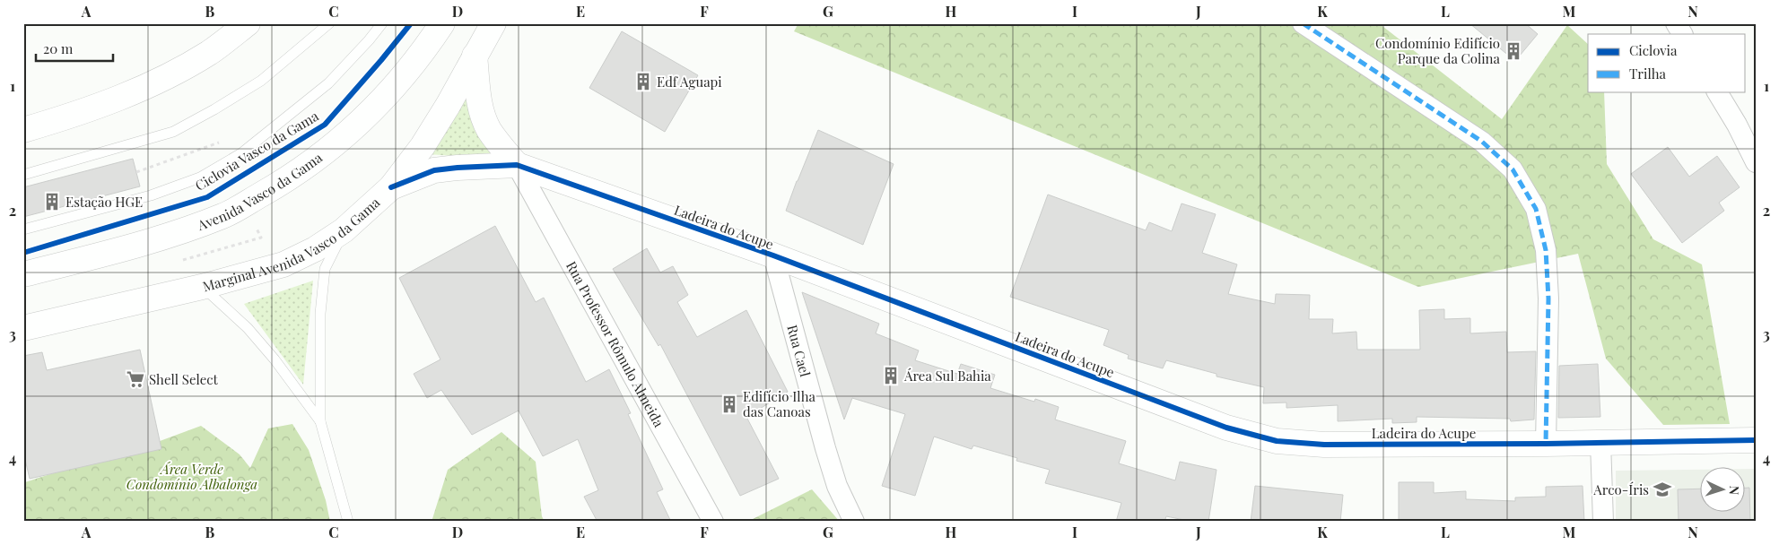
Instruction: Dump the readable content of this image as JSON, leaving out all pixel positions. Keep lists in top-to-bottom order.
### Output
{
  "streets": {
    "street": [
      "Avenida Vasco da Gama",
      "Ladeira do Acupe",
      "Marginal Avenida Vasco da Gama",
      "Rua Professor Rômulo Almeida",
      "Rua Cael"
    ],
    "cycle path": ["Ciclovia Vasco da Gama"]
  },
  "crossings": [
    ["Ladeira do Acupe", "Marginal Avenida Vasco da Gama"],
    ["Ladeira do Acupe", "Rua Professor Rômulo Almeida"],
    ["Ladeira do Acupe", "Rua Cael"]
  ],
  "parks": ["Área Verde Condomínio Albalonga"],
  "places": {
    "building": [
      "Condomínio Edifício Parque da Colina",
      "Edf Aguapi",
      "Estação HGE",
      "Área Sul Bahia",
      "Edifício Ilha das Canoas"
    ],
    "supermarket": ["Shell Select"],
    "school or university": ["Arco-Íris"]
  },
  "legend": ["Ciclovia", "Trilha"],
  "scale_bar": "20 m",
  "north": "right",
  "grid": {
    "columns": [
      "A",
      "B",
      "C",
      "D",
      "E",
      "F",
      "G",
      "H",
      "I",
      "J",
      "K",
      "L",
      "M",
      "N"
    ],
    "rows": [
      "1",
      "2",
      "3",
      "4"
    ]
  }
}
